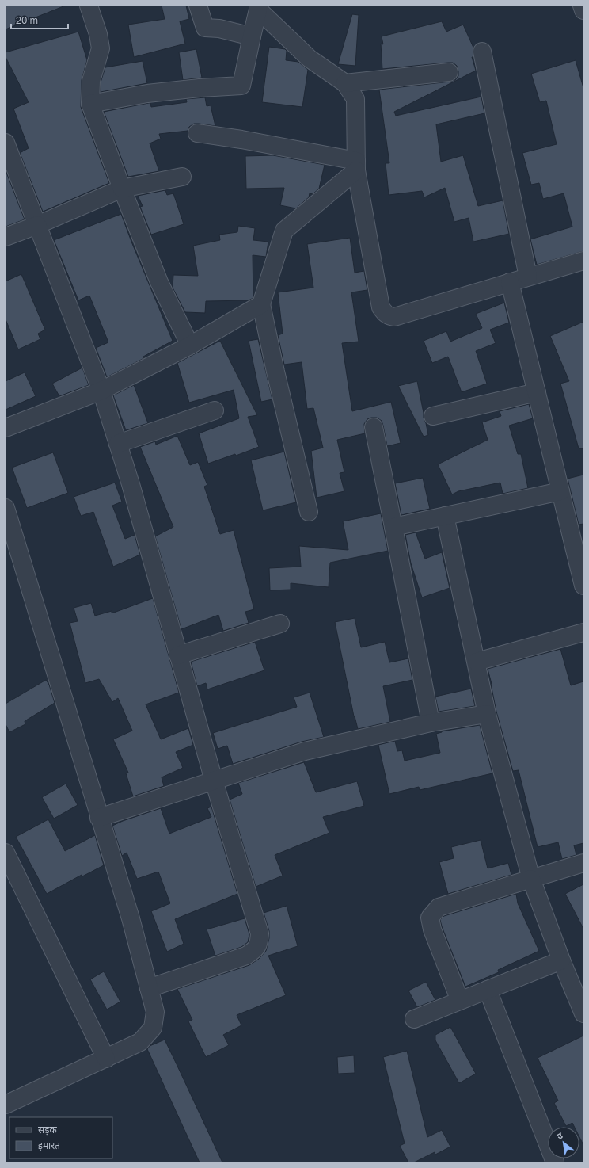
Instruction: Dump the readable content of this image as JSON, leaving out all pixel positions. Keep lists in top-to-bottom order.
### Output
{
  "legend": ["सड़क", "इमारत"],
  "scale_bar": "20 m",
  "north": "top left"
}
